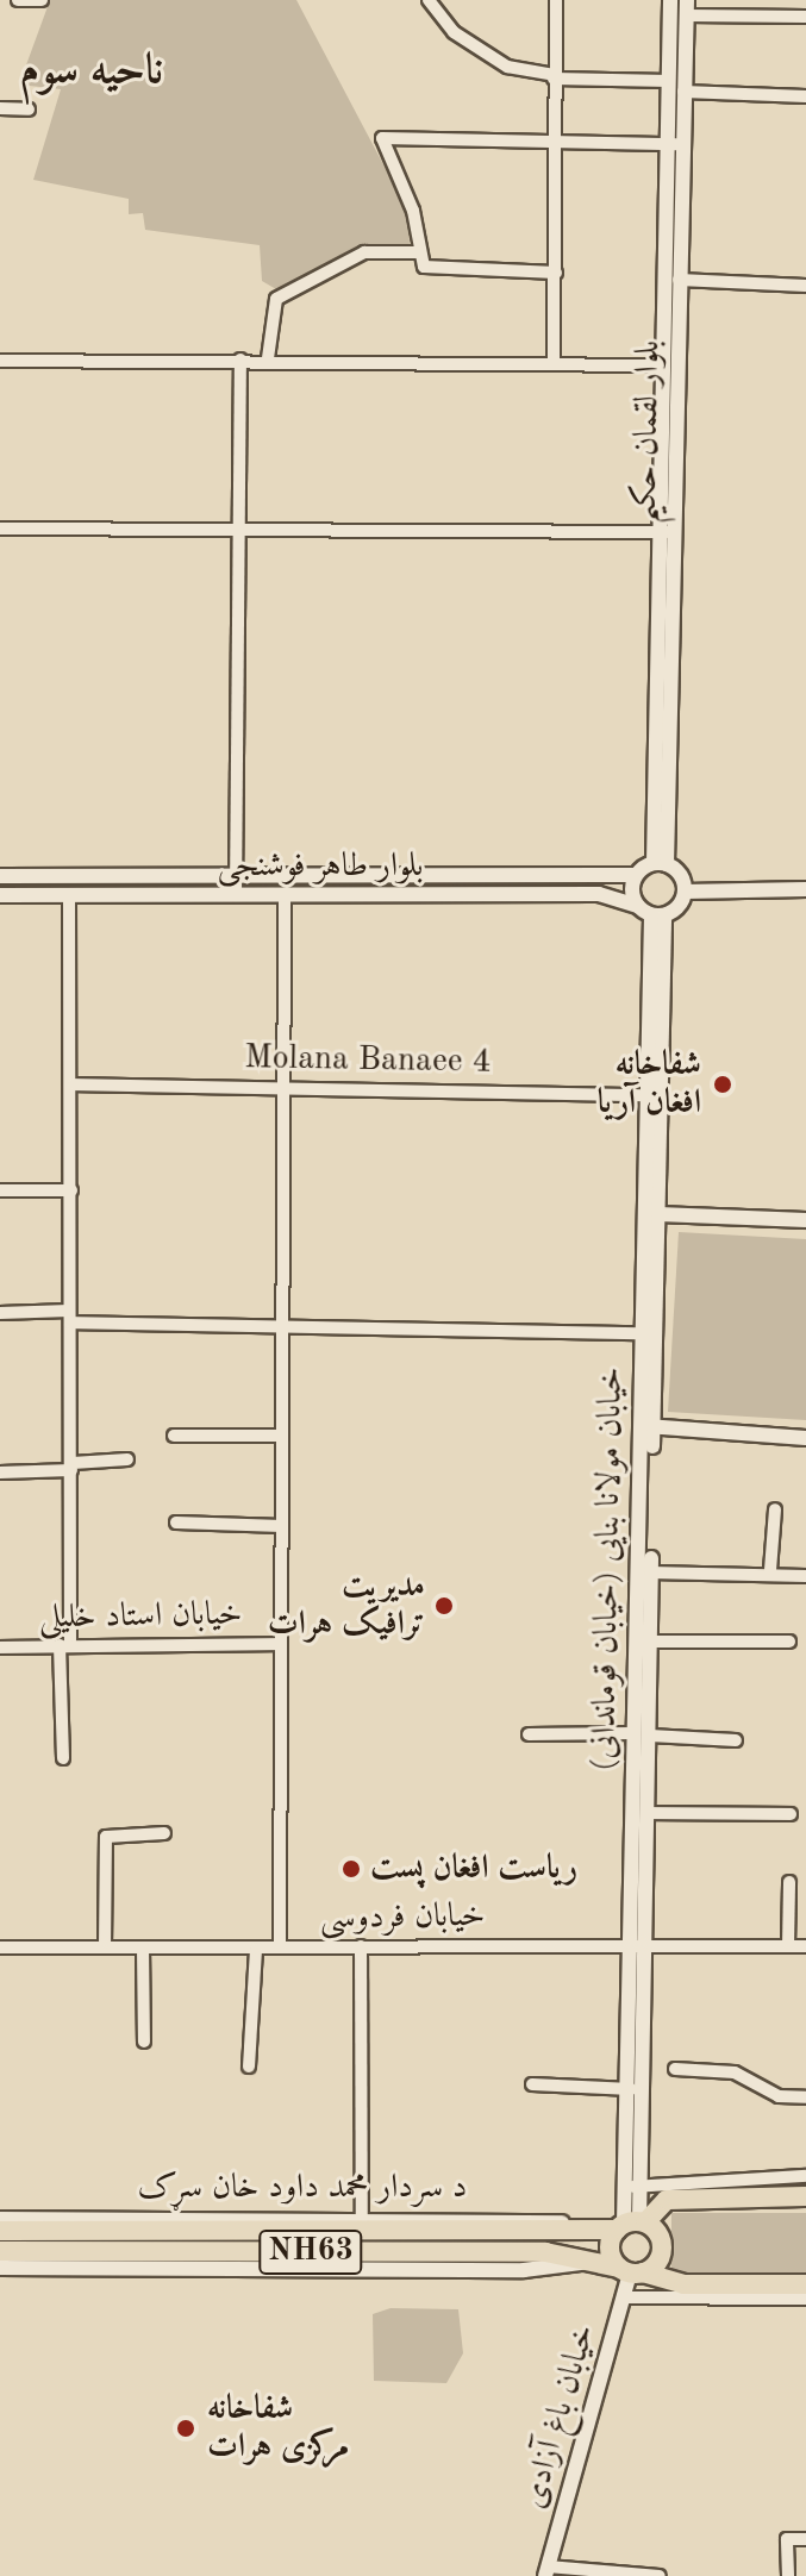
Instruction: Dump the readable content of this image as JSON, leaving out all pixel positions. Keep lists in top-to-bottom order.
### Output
{
  "streets": {
    "highway": ["د سردار محمد داود خان سړک", "NH63"],
    "street": [
      "بلوار لقمان حکیم",
      "بلوار طاهر فوشنجی",
      "Molana Banaee 4",
      "خیابان مولانا بنایی (خیابان قوماندانی)",
      "خیابان استاد خلیلی",
      "خیابان فردوسی",
      "خیابان باغ آزادی"
    ]
  },
  "crossings": [
    ["بلوار طاهر فوشنجی", "خیابان مولانا بنایی (خیابان قوماندانی)"],
    ["Molana Banaee 4", "خیابان مولانا بنایی (خیابان قوماندانی)"],
    ["خیابان مولانا بنایی (خیابان قوماندانی)", "خیابان فردوسی"],
    ["خیابان مولانا بنایی (خیابان قوماندانی)", "د سردار محمد داود خان سړک"],
    ["د سردار محمد داود خان سړک", "NH63"],
    ["د سردار محمد داود خان سړک", "خیابان باغ آزادی"],
    ["NH63", "خیابان باغ آزادی"]
  ],
  "districts": ["ناحیه سوم"],
  "places": [
    "شفاخانه افغان آریا",
    "مدیریت ترافیک هرات",
    "ریاست افغان پست",
    "شفاخانه مرکزی هرات"
  ]
}
